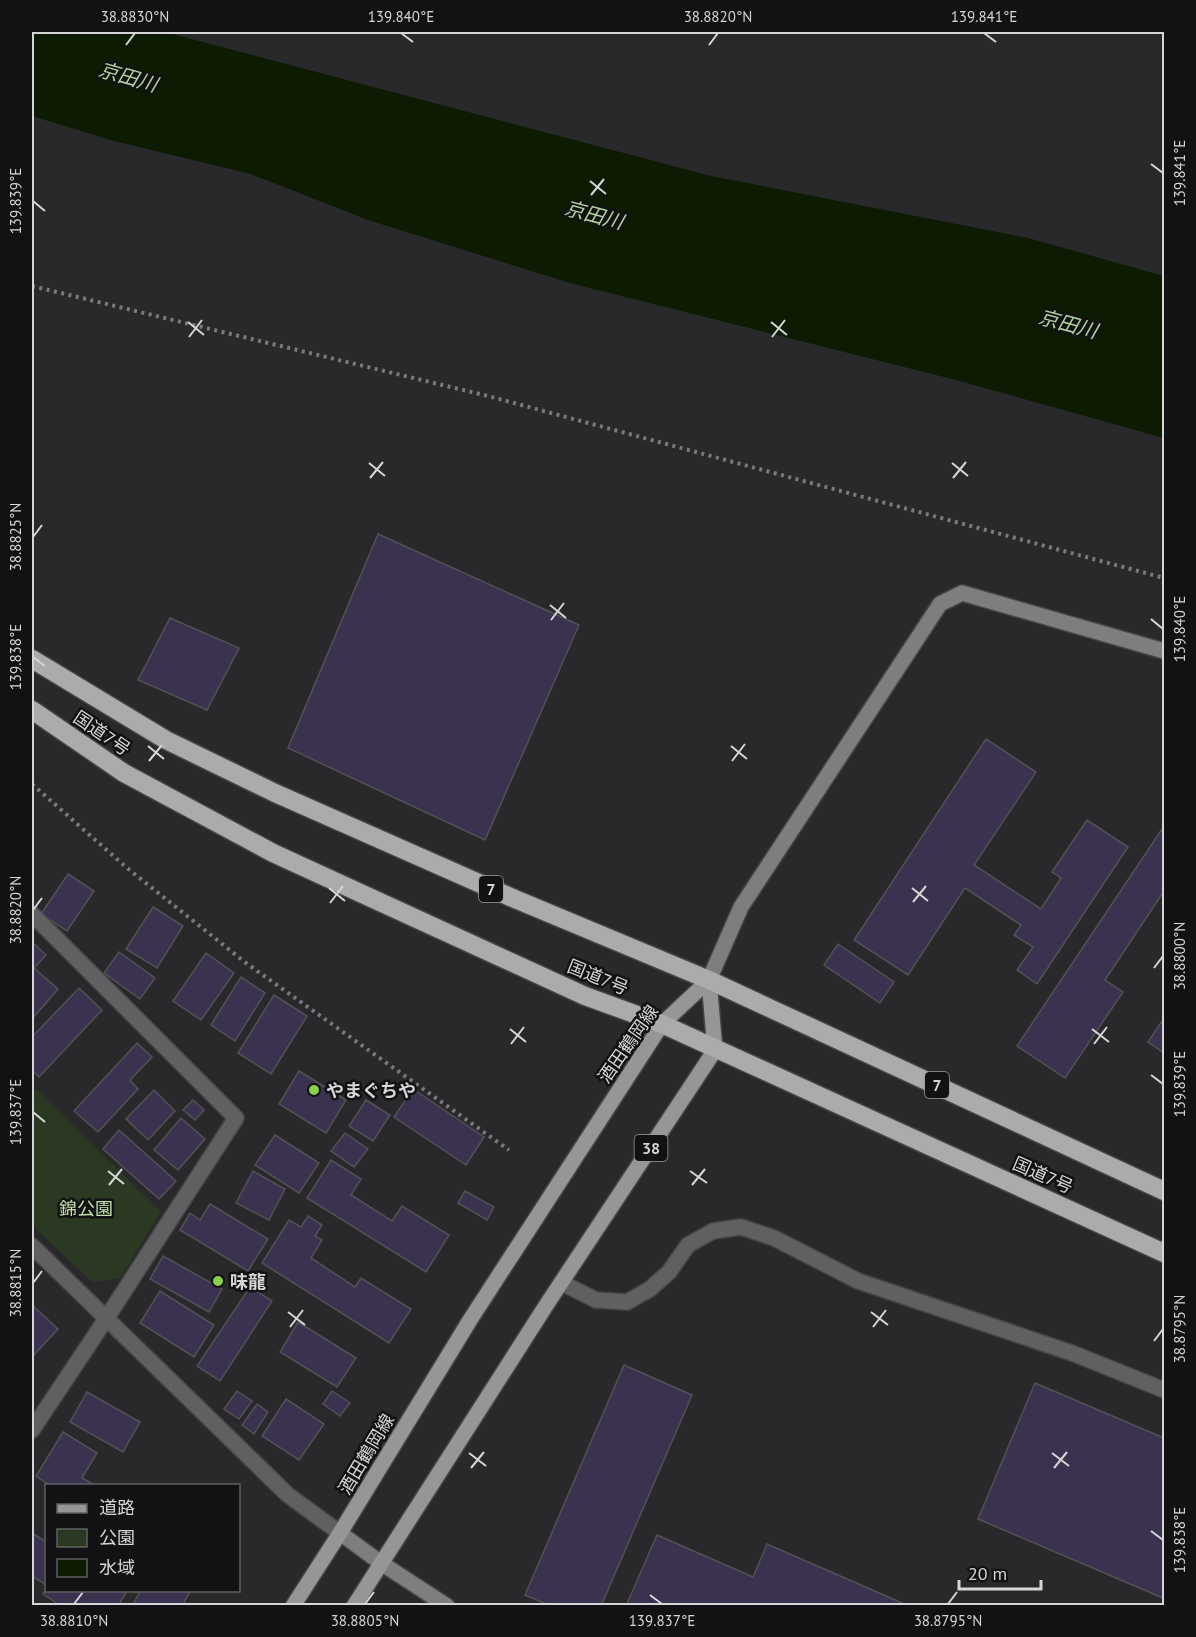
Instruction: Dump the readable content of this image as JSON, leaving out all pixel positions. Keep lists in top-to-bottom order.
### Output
{
  "streets": {
    "highway": ["国道7号", "7"],
    "main road": ["酒田鶴岡線", "38"]
  },
  "crossings": [
    ["国道7号", "酒田鶴岡線"],
    ["国道7号", "38"]
  ],
  "water": ["京田川"],
  "parks": ["錦公園"],
  "places": ["やまぐちや", "味龍"],
  "legend": ["道路", "公園", "水域"],
  "scale_bar": "20 m",
  "coordinates": [
    "38.8830°N",
    "139.840°E",
    "38.8820°N",
    "139.841°E",
    "139.839°E",
    "38.8825°N",
    "139.838°E",
    "38.8800°N",
    "139.837°E",
    "38.8815°N",
    "38.8795°N",
    "38.8810°N",
    "38.8805°N"
  ]
}
